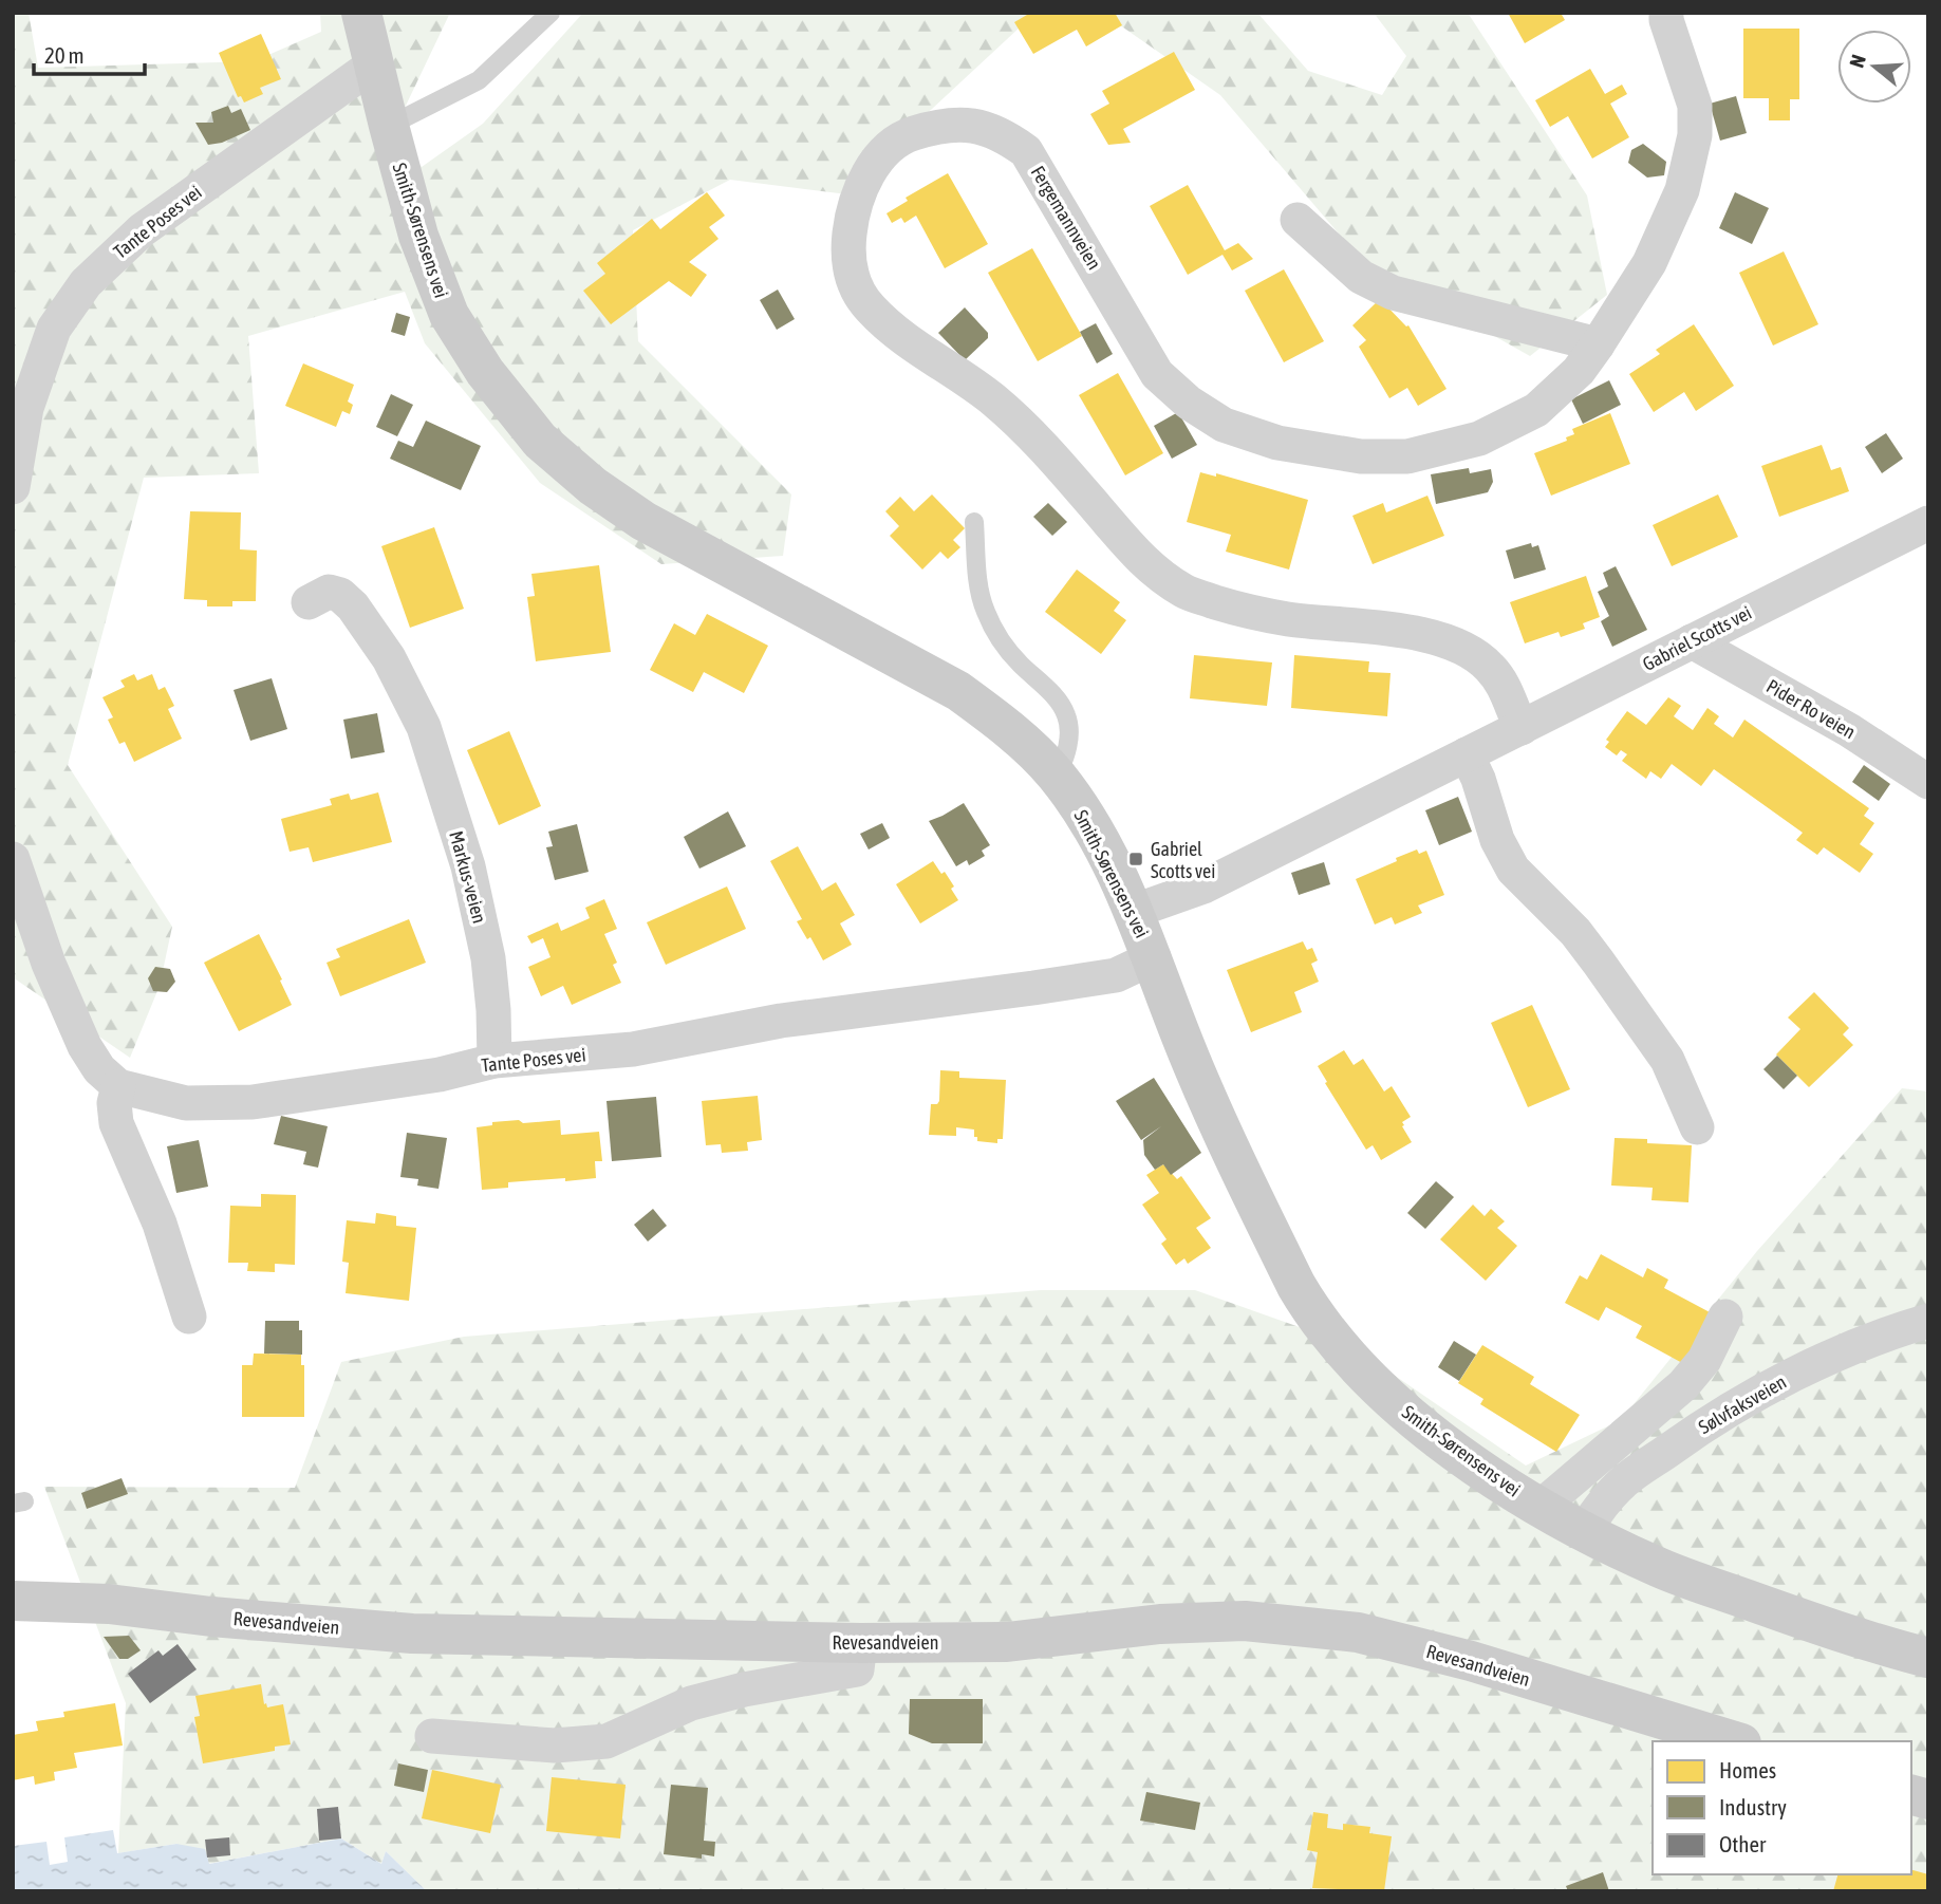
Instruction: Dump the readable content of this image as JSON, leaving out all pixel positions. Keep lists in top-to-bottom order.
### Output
{
  "streets": {
    "main road": ["Smith-Sørensens vei", "Revesandveien"],
    "street": [
      "Fergemannveien",
      "Tante Poses vei",
      "Gabriel Scotts vei",
      "Pider Ro veien",
      "Markus-veien",
      "Sølvfaksveien"
    ]
  },
  "crossings": [
    ["Fergemannveien", "Gabriel Scotts vei"],
    ["Tante Poses vei", "Smith-Sørensens vei"],
    ["Tante Poses vei", "Markus-veien"],
    ["Smith-Sørensens vei", "Gabriel Scotts vei"],
    ["Smith-Sørensens vei", "Sølvfaksveien"],
    ["Gabriel Scotts vei", "Pider Ro veien"]
  ],
  "places": {
    "transit": ["Gabriel Scotts vei"]
  },
  "legend": ["Homes", "Industry", "Other"],
  "scale_bar": "20 m",
  "north": "left"
}
